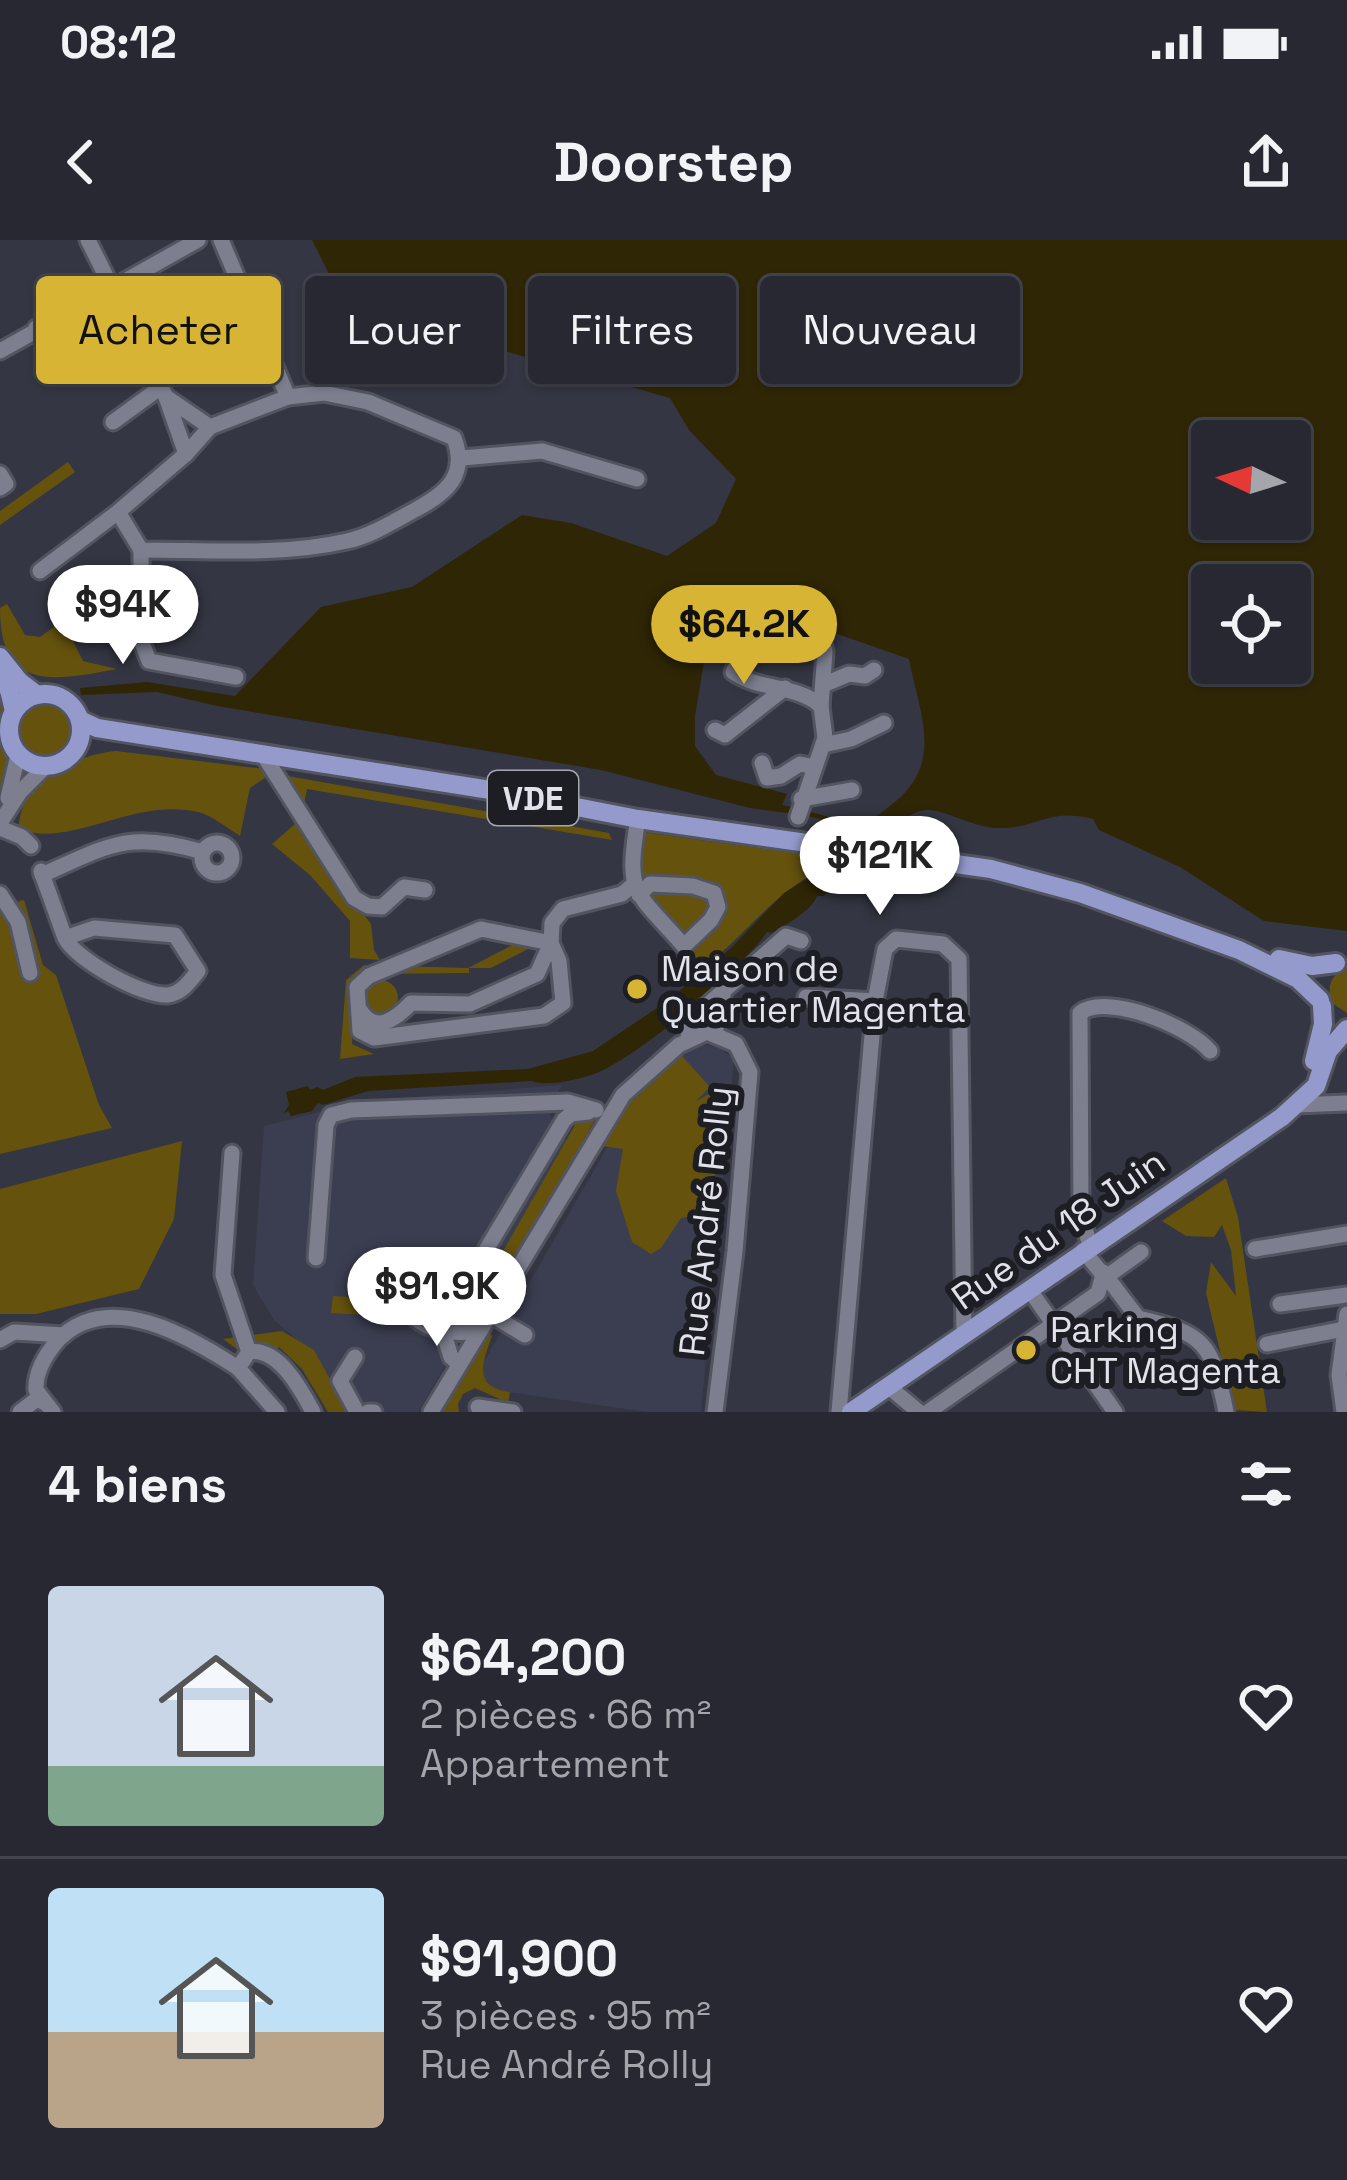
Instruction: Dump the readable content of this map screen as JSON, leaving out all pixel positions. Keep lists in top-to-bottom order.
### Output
{
  "streets": {
    "main road": ["VDE", "Rue du 18 Juin"],
    "street": ["Rue André Rolly"]
  },
  "places": ["Maison de Quartier Magenta", "Parking CHT Magenta"],
  "north": "left",
  "page": {
    "status": "08:12",
    "header": "Doorstep",
    "chip": [
      "Acheter",
      "Louer",
      "Filtres",
      "Nouveau"
    ],
    "price": [
      "$94K",
      "$64.2K",
      "$121K",
      "$91.9K"
    ],
    "heading": "4 biens",
    "list": [
      {
        "name": "$64,200",
        "note": "2 pièces · 66 m² · Appartement"
      },
      {
        "name": "$91,900",
        "note": "3 pièces · 95 m² · Rue André Rolly"
      }
    ]
  }
}
